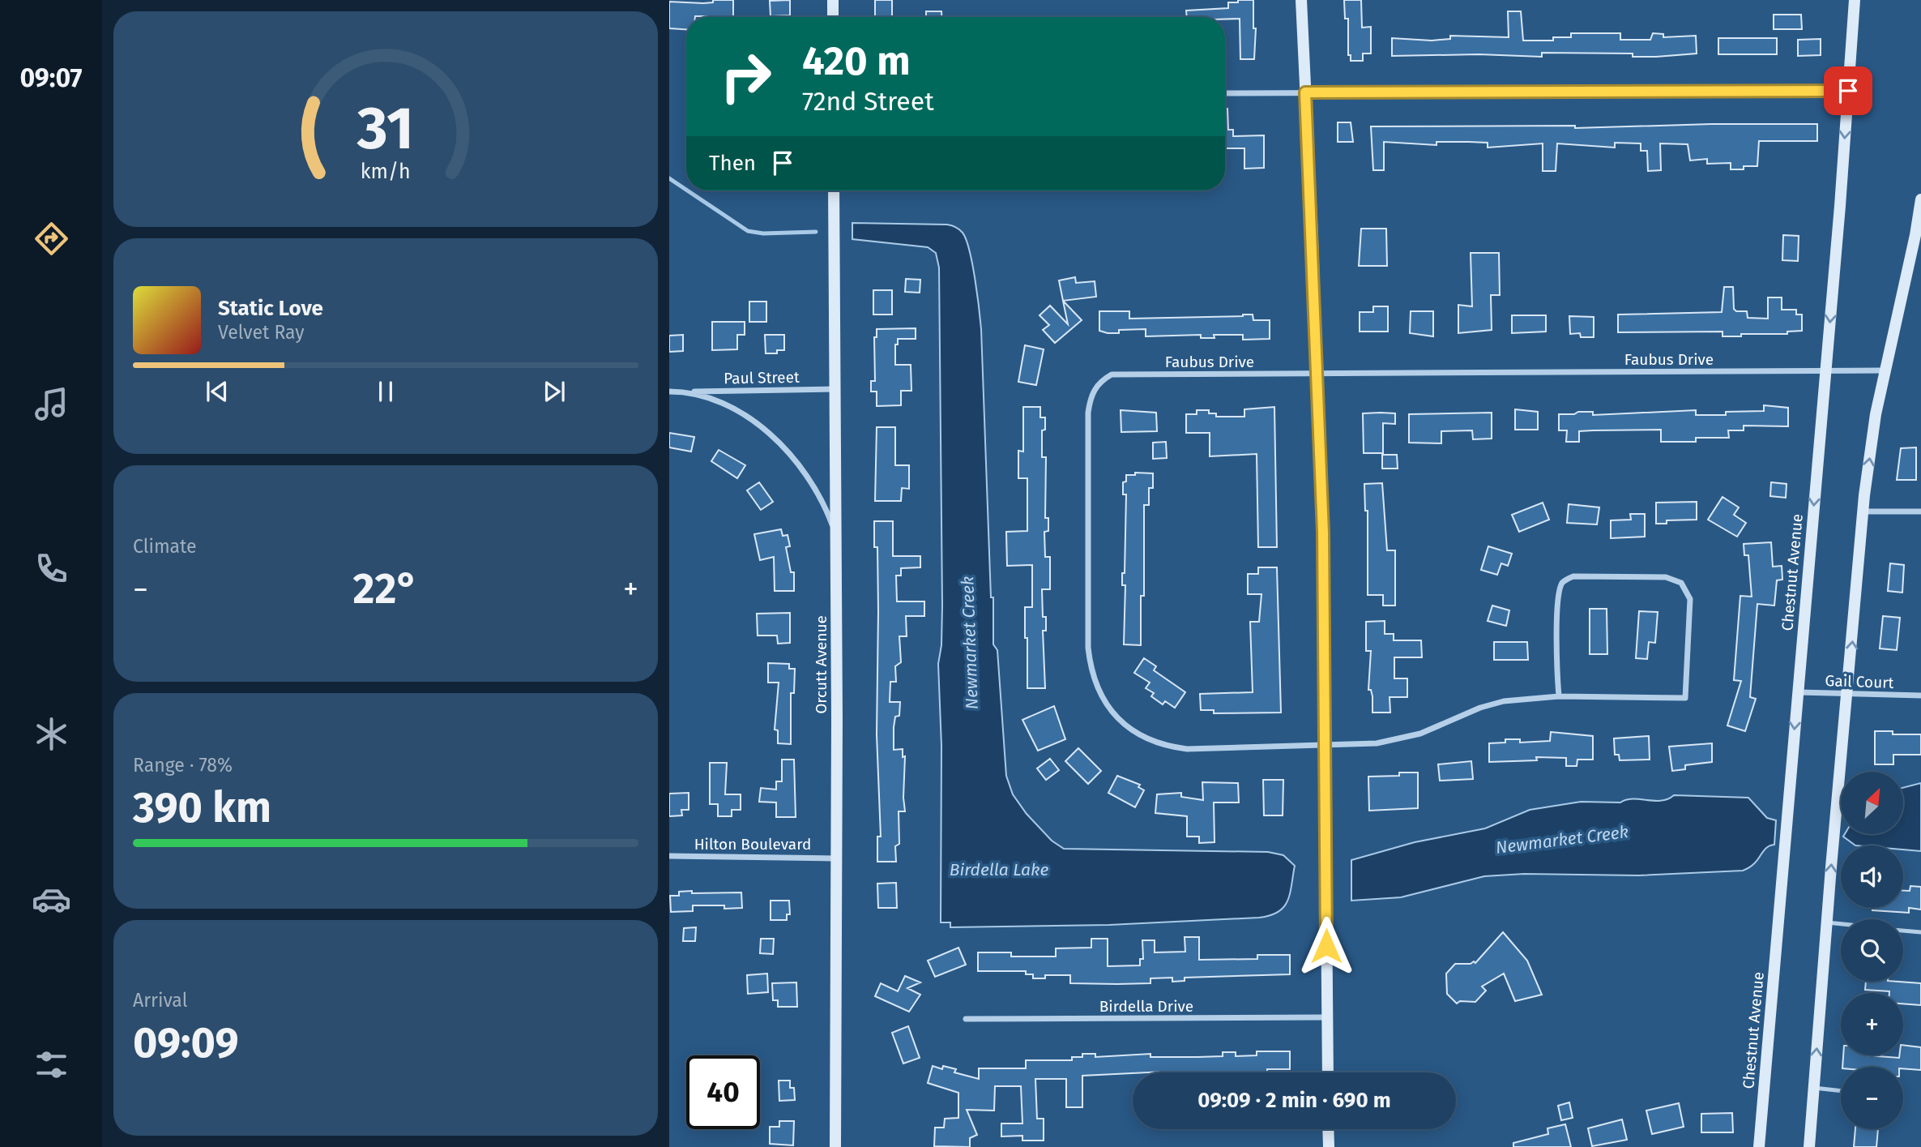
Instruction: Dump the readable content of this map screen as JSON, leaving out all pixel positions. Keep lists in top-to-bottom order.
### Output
{
  "streets": {
    "street": [
      "Faubus Drive",
      "Paul Street",
      "Chestnut Avenue",
      "Orcutt Avenue",
      "Gail Court",
      "Hilton Boulevard",
      "Birdella Drive"
    ]
  },
  "crossings": [
    ["Faubus Drive", "Chestnut Avenue"],
    ["Paul Street", "Orcutt Avenue"],
    ["Chestnut Avenue", "Gail Court"],
    ["Orcutt Avenue", "Hilton Boulevard"]
  ],
  "water": ["Newmarket Creek", "Birdella Lake"],
  "north": "top right",
  "page": {
    "tabs": "09:07",
    "turn": ["420 m", "72nd Street"],
    "then": "Then",
    "song": ["Static Love", "Velvet Ray"],
    "tile": [
      "Climate",
      ["Range · 78%", "390 km"],
      ["Arrival", "09:09"]
    ],
    "heat": ["−", "22°", "+"],
    "map_buttons": ["+", "−"],
    "limit": "40",
    "trip": "09:09 · 2 min · 690 m",
    "gauge": ["31", "km/h"]
  }
}
